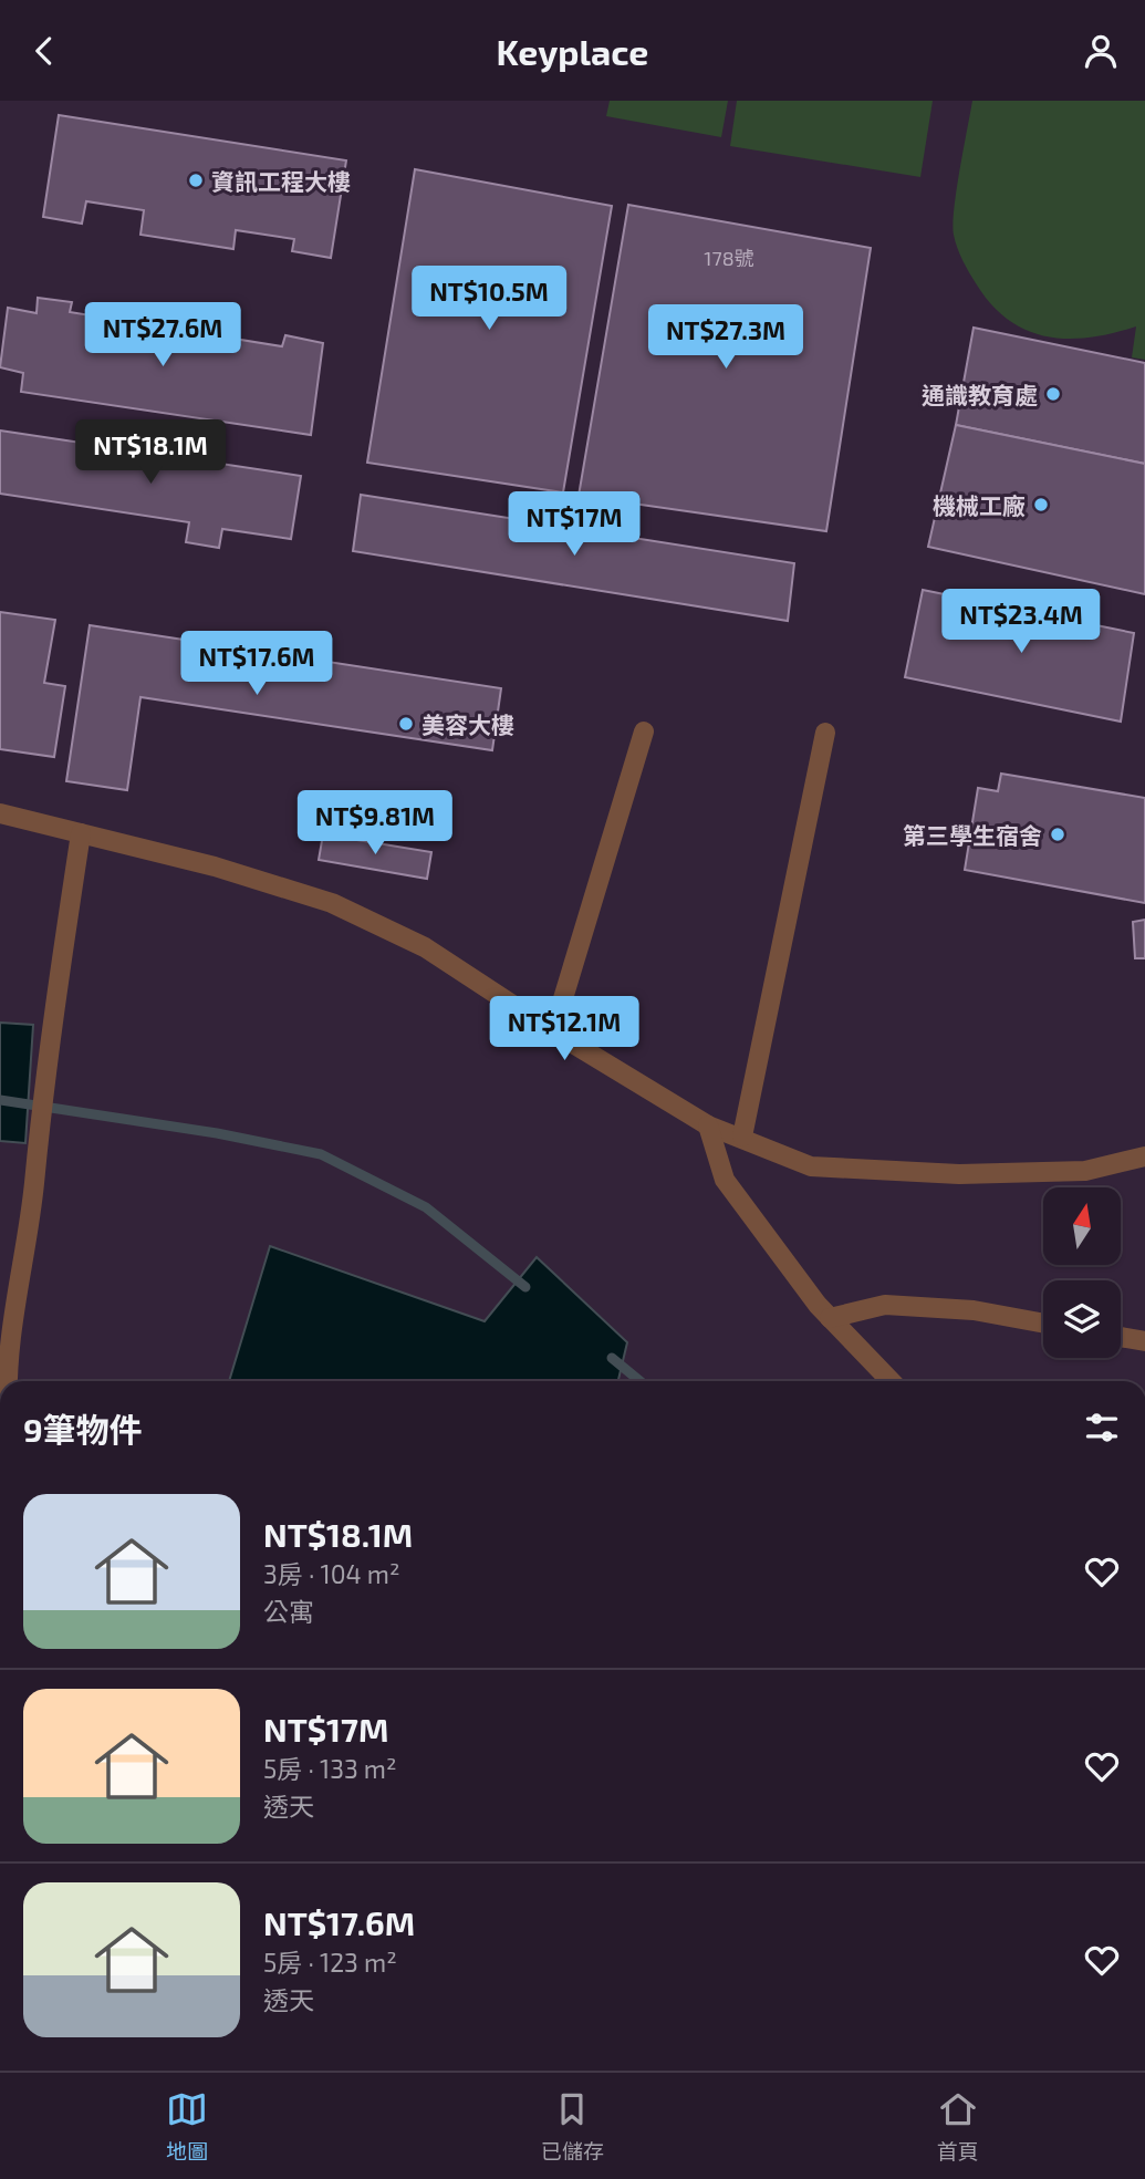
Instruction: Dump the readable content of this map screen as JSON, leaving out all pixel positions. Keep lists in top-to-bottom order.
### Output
{
  "places": [
    "資訊工程大樓",
    "通識教育處",
    "機械工廠",
    "美容大樓",
    "第三學生宿舍"
  ],
  "house_numbers": ["178號"],
  "north": "top",
  "page": {
    "header": "Keyplace",
    "price": [
      "NT$10.5M",
      "NT$27.6M",
      "NT$27.3M",
      "NT$18.1M",
      "NT$17M",
      "NT$23.4M",
      "NT$17.6M",
      "NT$9.81M",
      "NT$12.1M"
    ],
    "heading": "9筆物件",
    "list": [
      {
        "name": "NT$18.1M",
        "note": "3房 · 104 m² · 公寓"
      },
      {
        "name": "NT$17M",
        "note": "5房 · 133 m² · 透天"
      },
      {
        "name": "NT$17.6M",
        "note": "5房 · 123 m² · 透天"
      }
    ],
    "tabs": ["地圖", "已儲存", "首頁"]
  }
}
